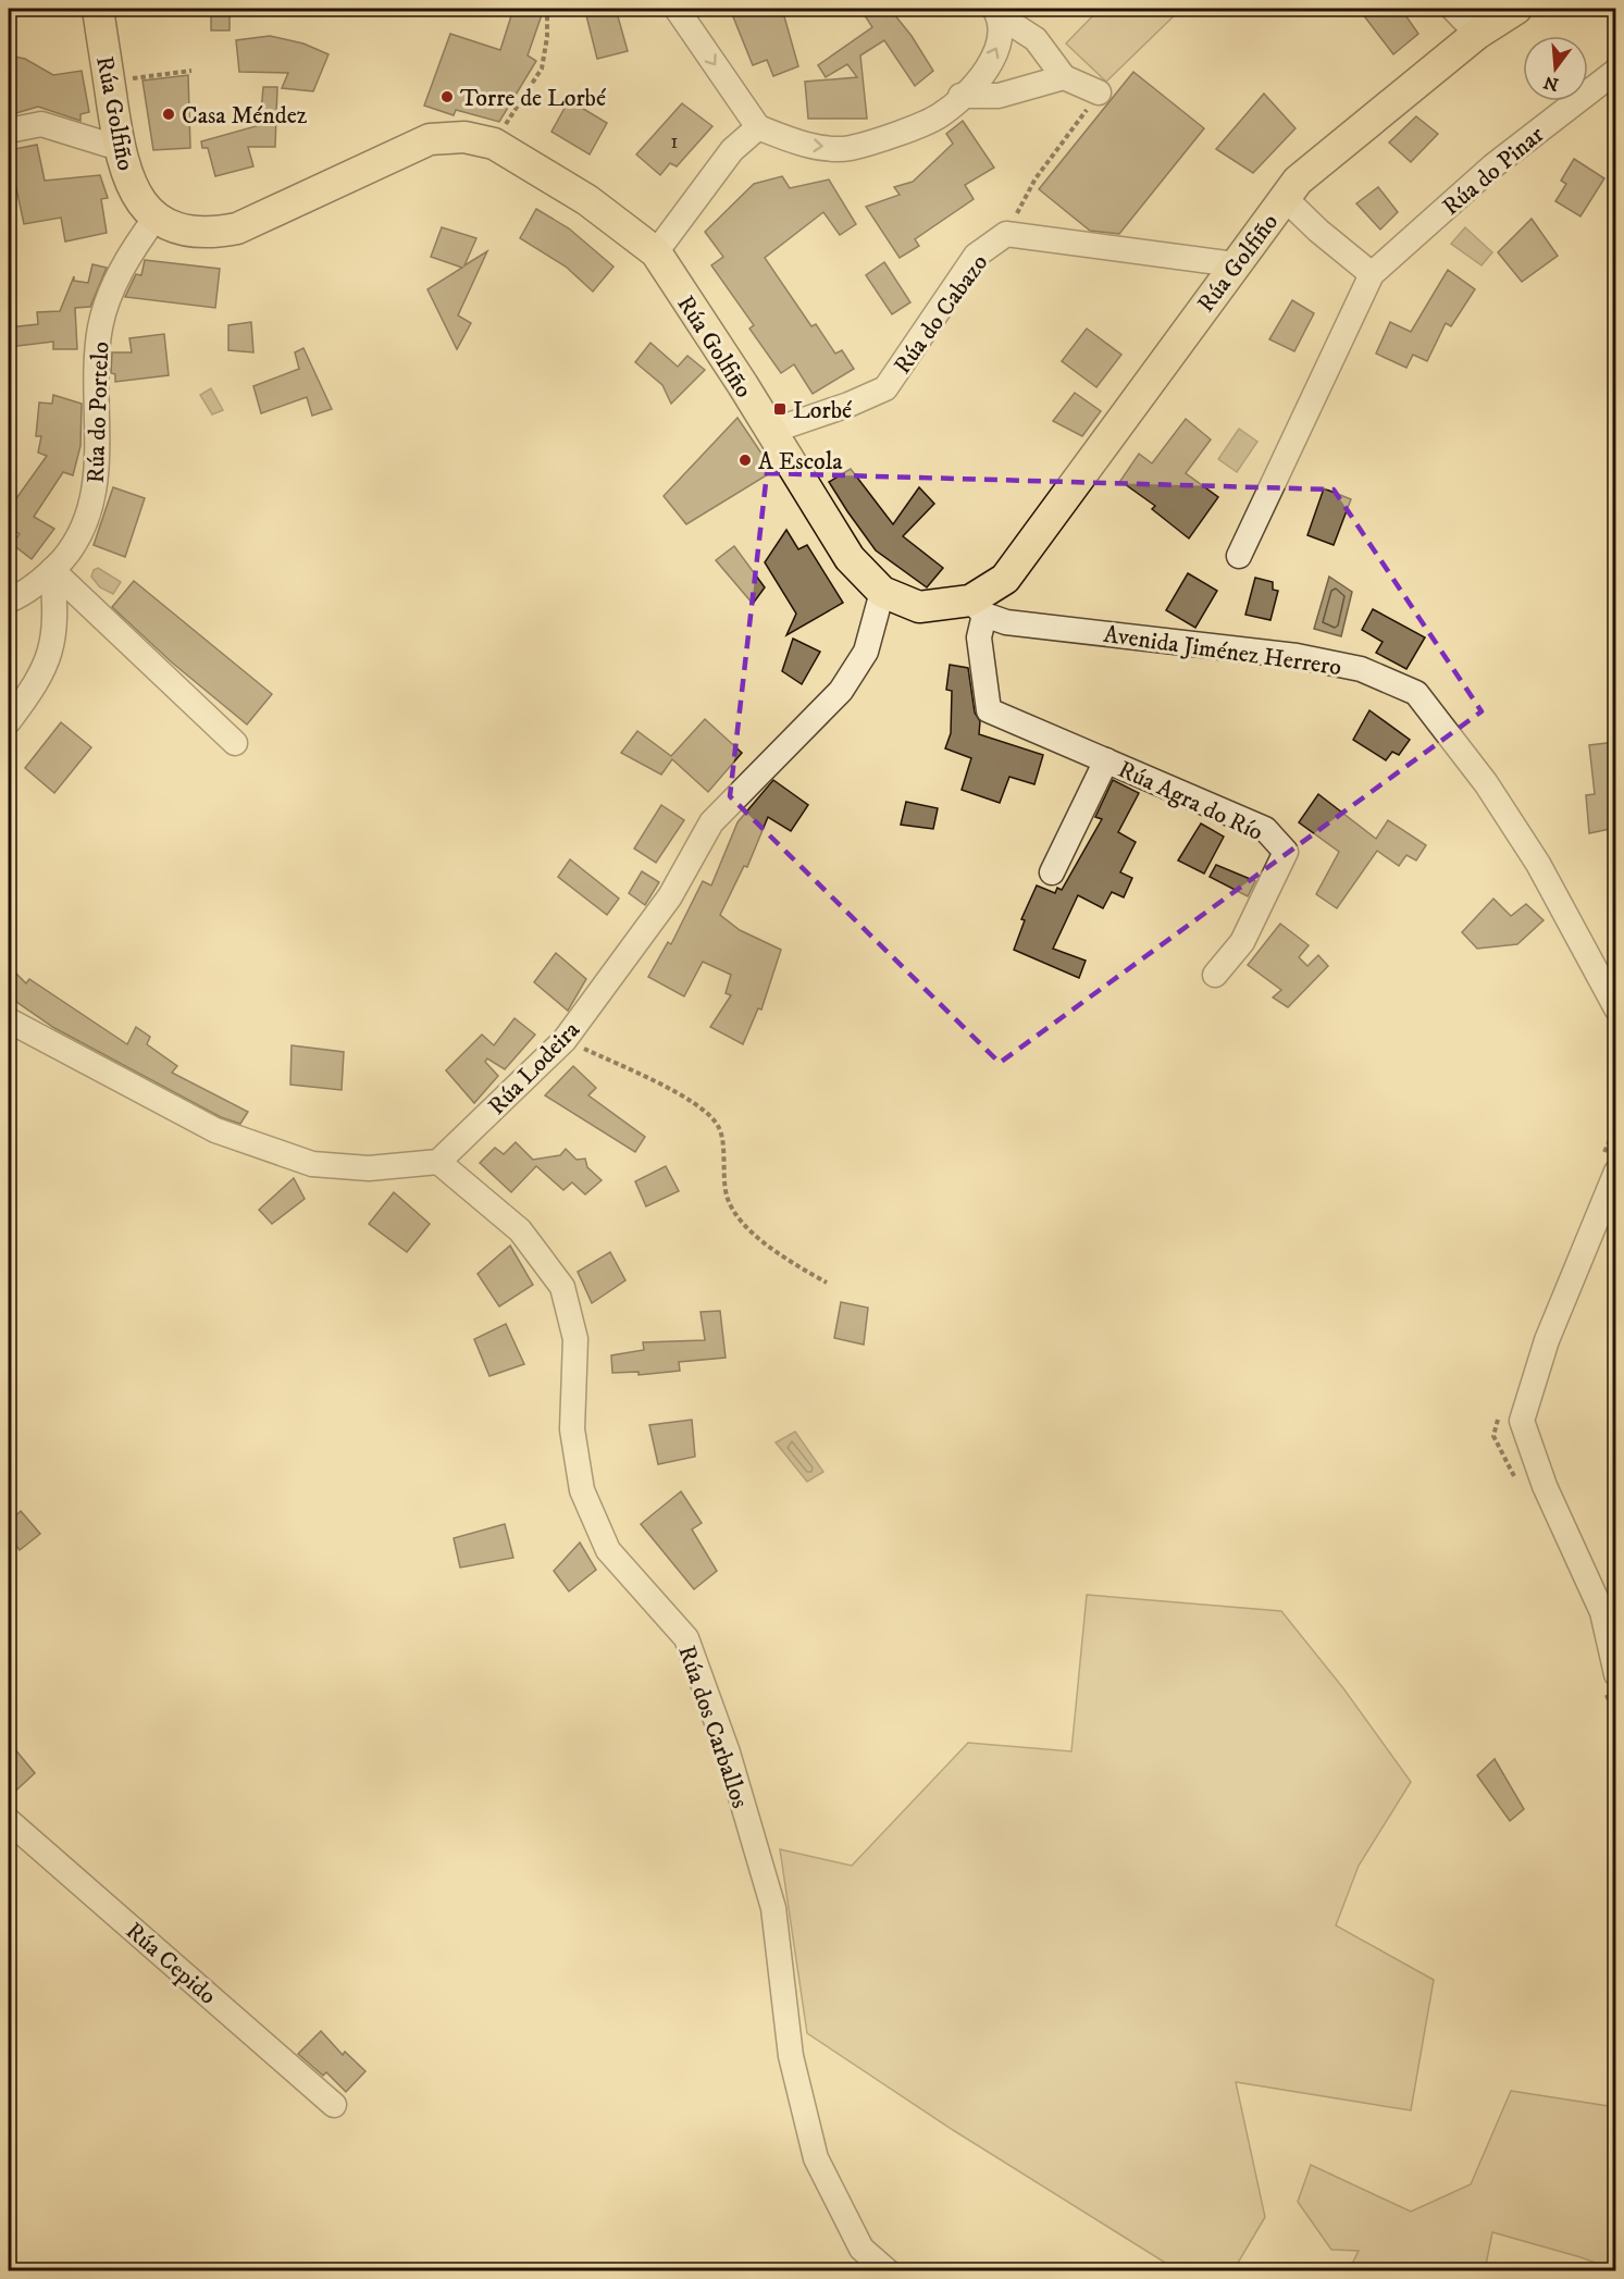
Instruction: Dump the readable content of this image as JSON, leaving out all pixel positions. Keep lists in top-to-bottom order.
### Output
{
  "streets": {
    "main road": ["Rúa Golfiño"],
    "street": [
      "Rúa do Pinar",
      "Rúa do Cabazo",
      "Rúa do Portelo",
      "Avenida Jiménez Herrero",
      "Rúa Agra do Río",
      "Rúa Lodeira",
      "Rúa dos Carballos",
      "Rúa Cepido"
    ]
  },
  "crossings": [
    ["Rúa Golfiño", "Rúa do Cabazo"],
    ["Rúa Golfiño", "Rúa do Portelo"],
    ["Rúa Golfiño", "Avenida Jiménez Herrero"],
    ["Rúa Golfiño", "Rúa Agra do Río"],
    ["Rúa Golfiño", "Rúa Lodeira"],
    ["Avenida Jiménez Herrero", "Rúa Agra do Río"],
    ["Rúa Lodeira", "Rúa dos Carballos"]
  ],
  "places": {
    "other": ["Torre de Lorbé", "Casa Méndez", "A Escola"],
    "transit": ["Lorbé"]
  },
  "house_numbers": ["1"],
  "north": "bottom"
}
